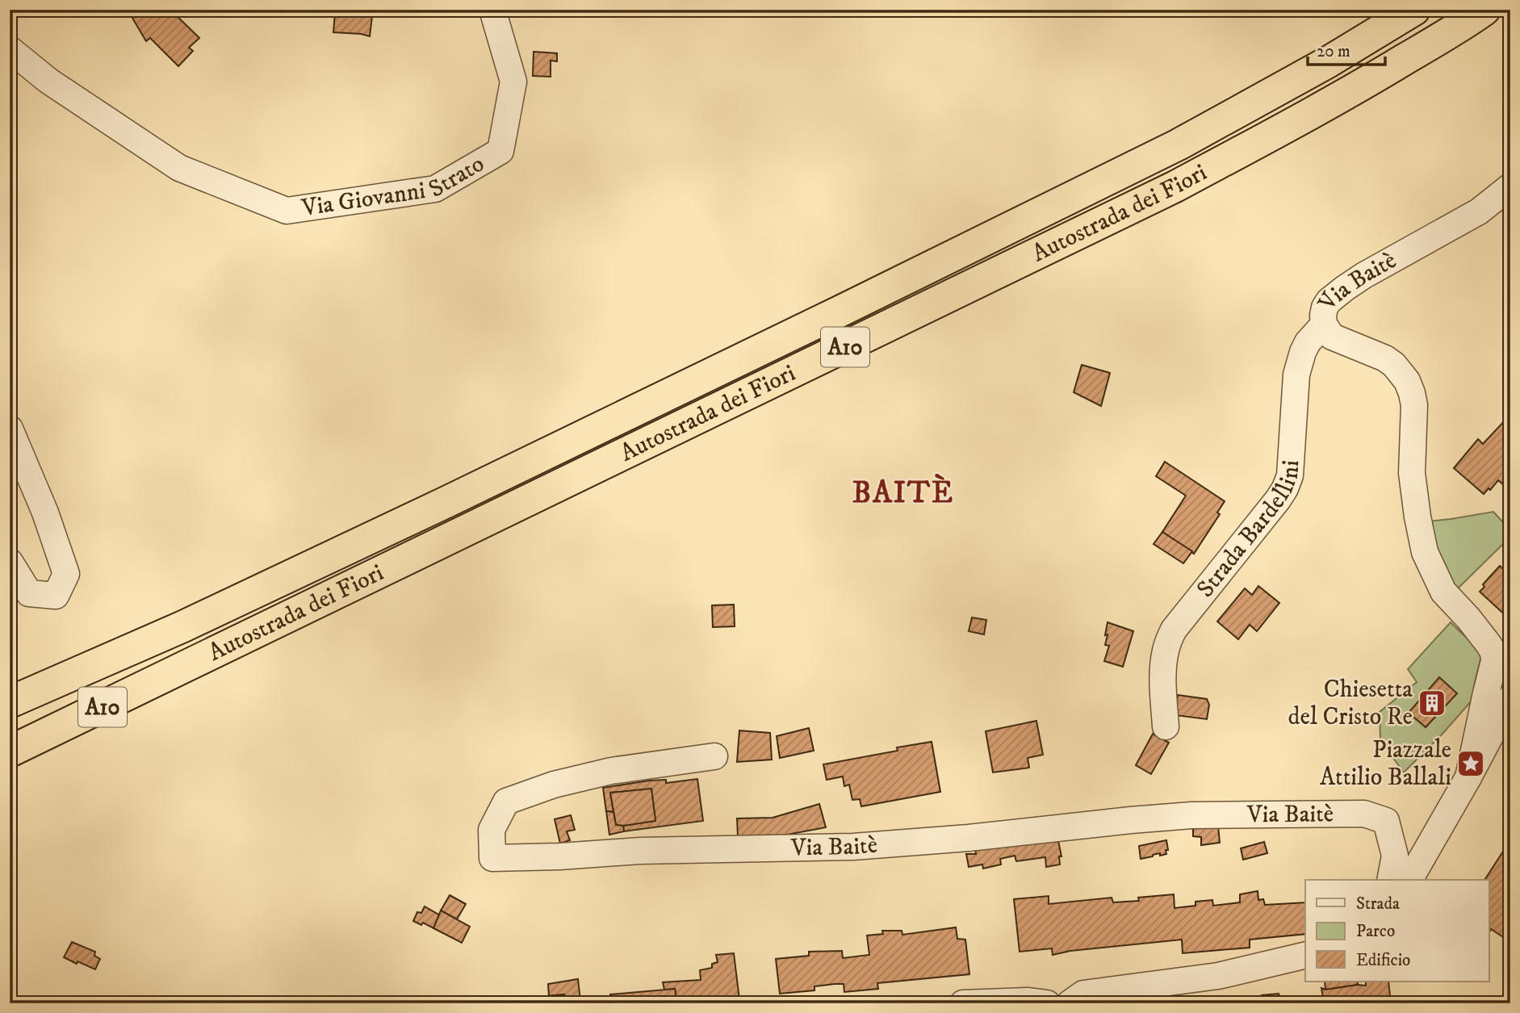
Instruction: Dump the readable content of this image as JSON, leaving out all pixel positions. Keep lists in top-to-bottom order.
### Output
{
  "streets": {
    "highway": ["Autostrada dei Fiori", "A10"],
    "street": ["Via Giovanni Strato", "Via Baitè", "Strada Bardellini"]
  },
  "crossings": [
    ["Via Baitè", "Strada Bardellini"]
  ],
  "districts": ["BAITÈ"],
  "places": {
    "building": ["Chiesetta del Cristo Re"],
    "place": ["Piazzale Attilio Ballali"]
  },
  "legend": ["Strada", "Parco", "Edificio"],
  "scale_bar": "20 m"
}
